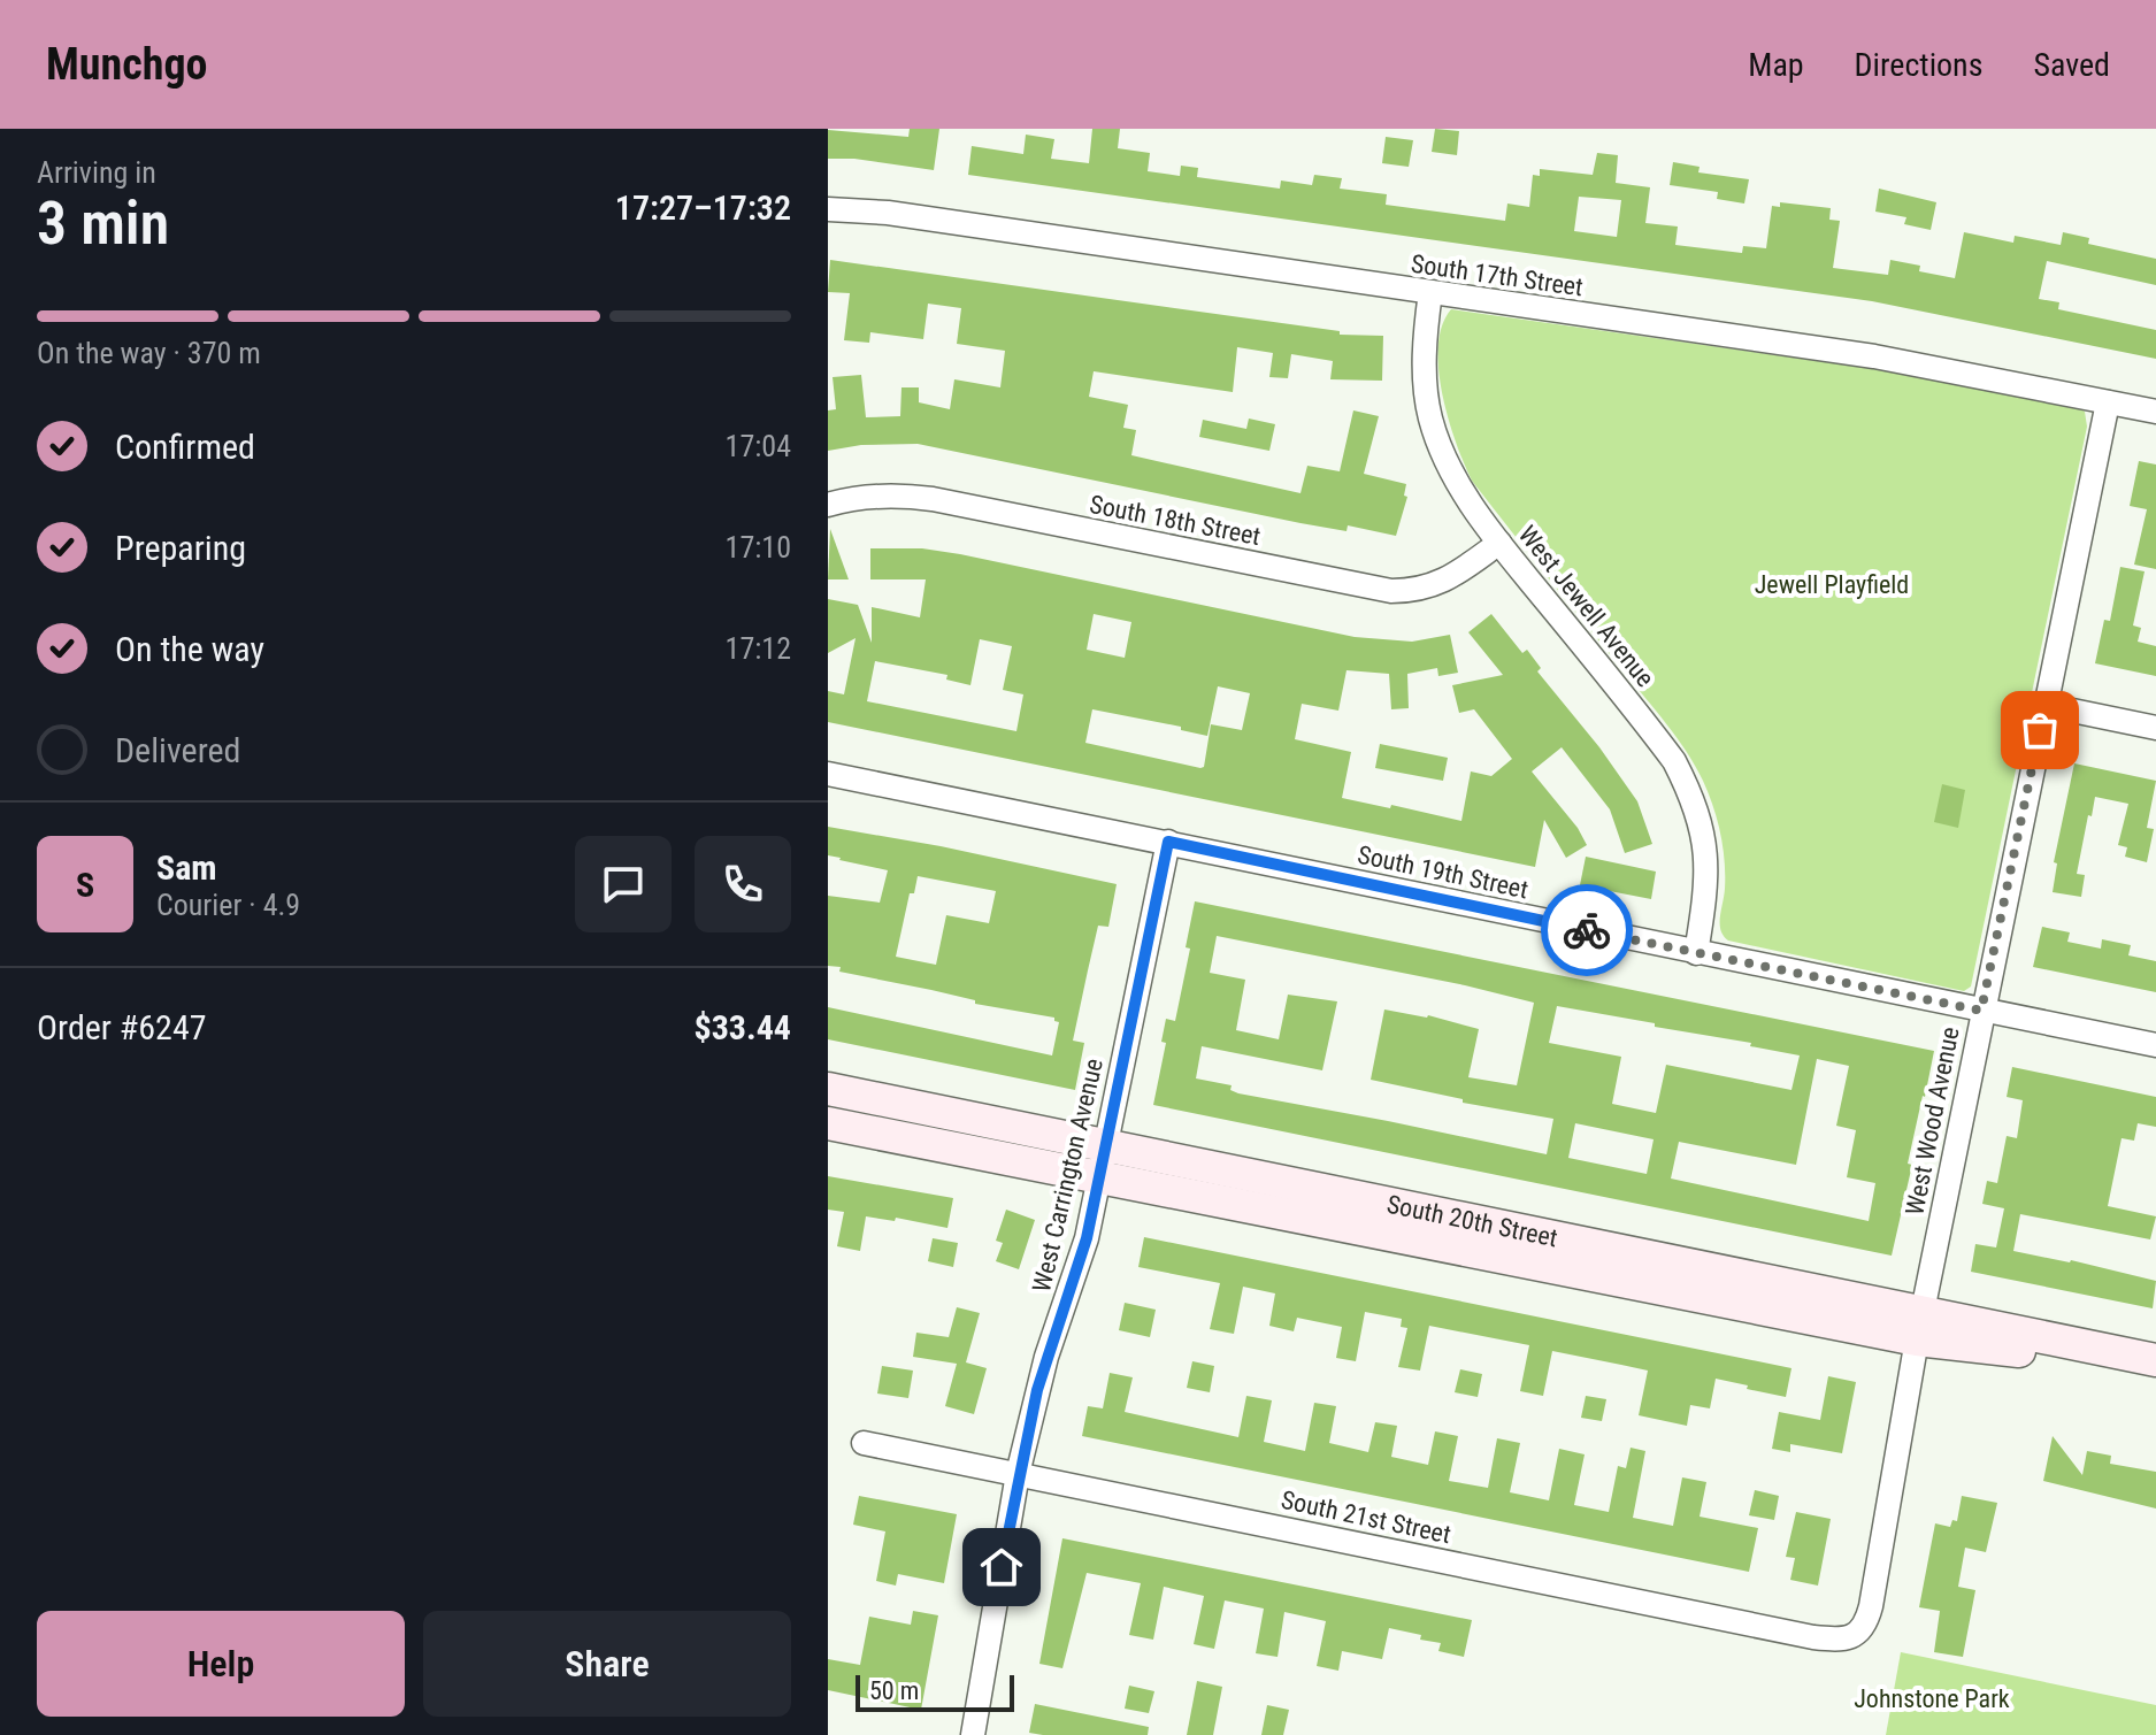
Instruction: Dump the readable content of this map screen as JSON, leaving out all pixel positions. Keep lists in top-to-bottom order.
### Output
{
  "streets": {
    "street": [
      "South 17th Street",
      "South 18th Street",
      "West Jewell Avenue",
      "South 19th Street",
      "West Wood Avenue",
      "West Carrington Avenue",
      "South 20th Street",
      "South 21st Street"
    ]
  },
  "crossings": [
    ["South 17th Street", "West Jewell Avenue"],
    ["South 17th Street", "West Wood Avenue"],
    ["South 18th Street", "West Jewell Avenue"],
    ["West Jewell Avenue", "South 19th Street"],
    ["South 19th Street", "West Wood Avenue"],
    ["South 19th Street", "West Carrington Avenue"],
    ["West Wood Avenue", "South 20th Street"],
    ["West Wood Avenue", "South 21st Street"],
    ["West Carrington Avenue", "South 20th Street"],
    ["West Carrington Avenue", "South 21st Street"]
  ],
  "parks": ["Jewell Playfield", "Johnstone Park"],
  "scale_bar": "50 m",
  "page": {
    "header": "Munchgo",
    "nav": ["Map", "Directions", "Saved"],
    "heading": ["3 min", "Arriving in", "17:27–17:32"],
    "panel": [
      "Sam",
      "Courier · 4.9",
      "Order #6247",
      "$33.44"
    ],
    "bar": "On the way · 370 m",
    "list": [
      ["Confirmed", "17:04"],
      ["Preparing", "17:10"],
      ["On the way", "17:12"],
      "Delivered"
    ],
    "round": "S",
    "buttons": ["Help", "Share"],
    "scale": "50 m"
  }
}
